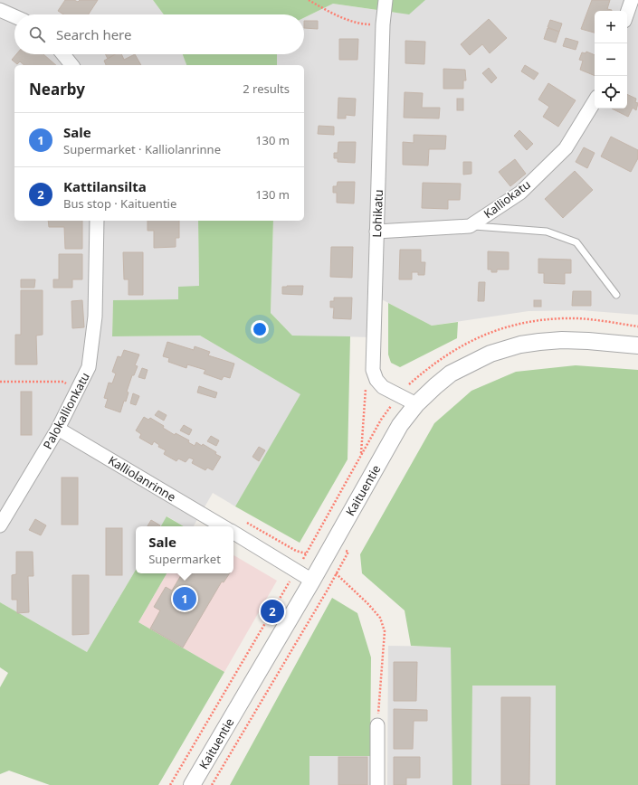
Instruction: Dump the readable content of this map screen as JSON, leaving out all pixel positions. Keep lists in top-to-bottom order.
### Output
{
  "streets": {
    "street": [
      "Kalliokatu",
      "Lohikatu",
      "Palokallionkatu",
      "Kalliolanrinne",
      "Kaituentie"
    ]
  },
  "crossings": [
    ["Palokallionkatu", "Kalliolanrinne"]
  ],
  "page": {
    "map_buttons": ["+", "−"],
    "search": "Search here",
    "heading": ["Nearby", "2 results"],
    "list": [
      {
        "mark": "1",
        "name": "Sale",
        "note": "Supermarket · Kalliolanrinne",
        "value": "130 m"
      },
      {
        "mark": "2",
        "name": "Kattilansilta",
        "note": "Bus stop · Kaituentie",
        "value": "130 m"
      }
    ],
    "popup": ["Sale", "Supermarket"],
    "pins": ["1", "2"]
  }
}
